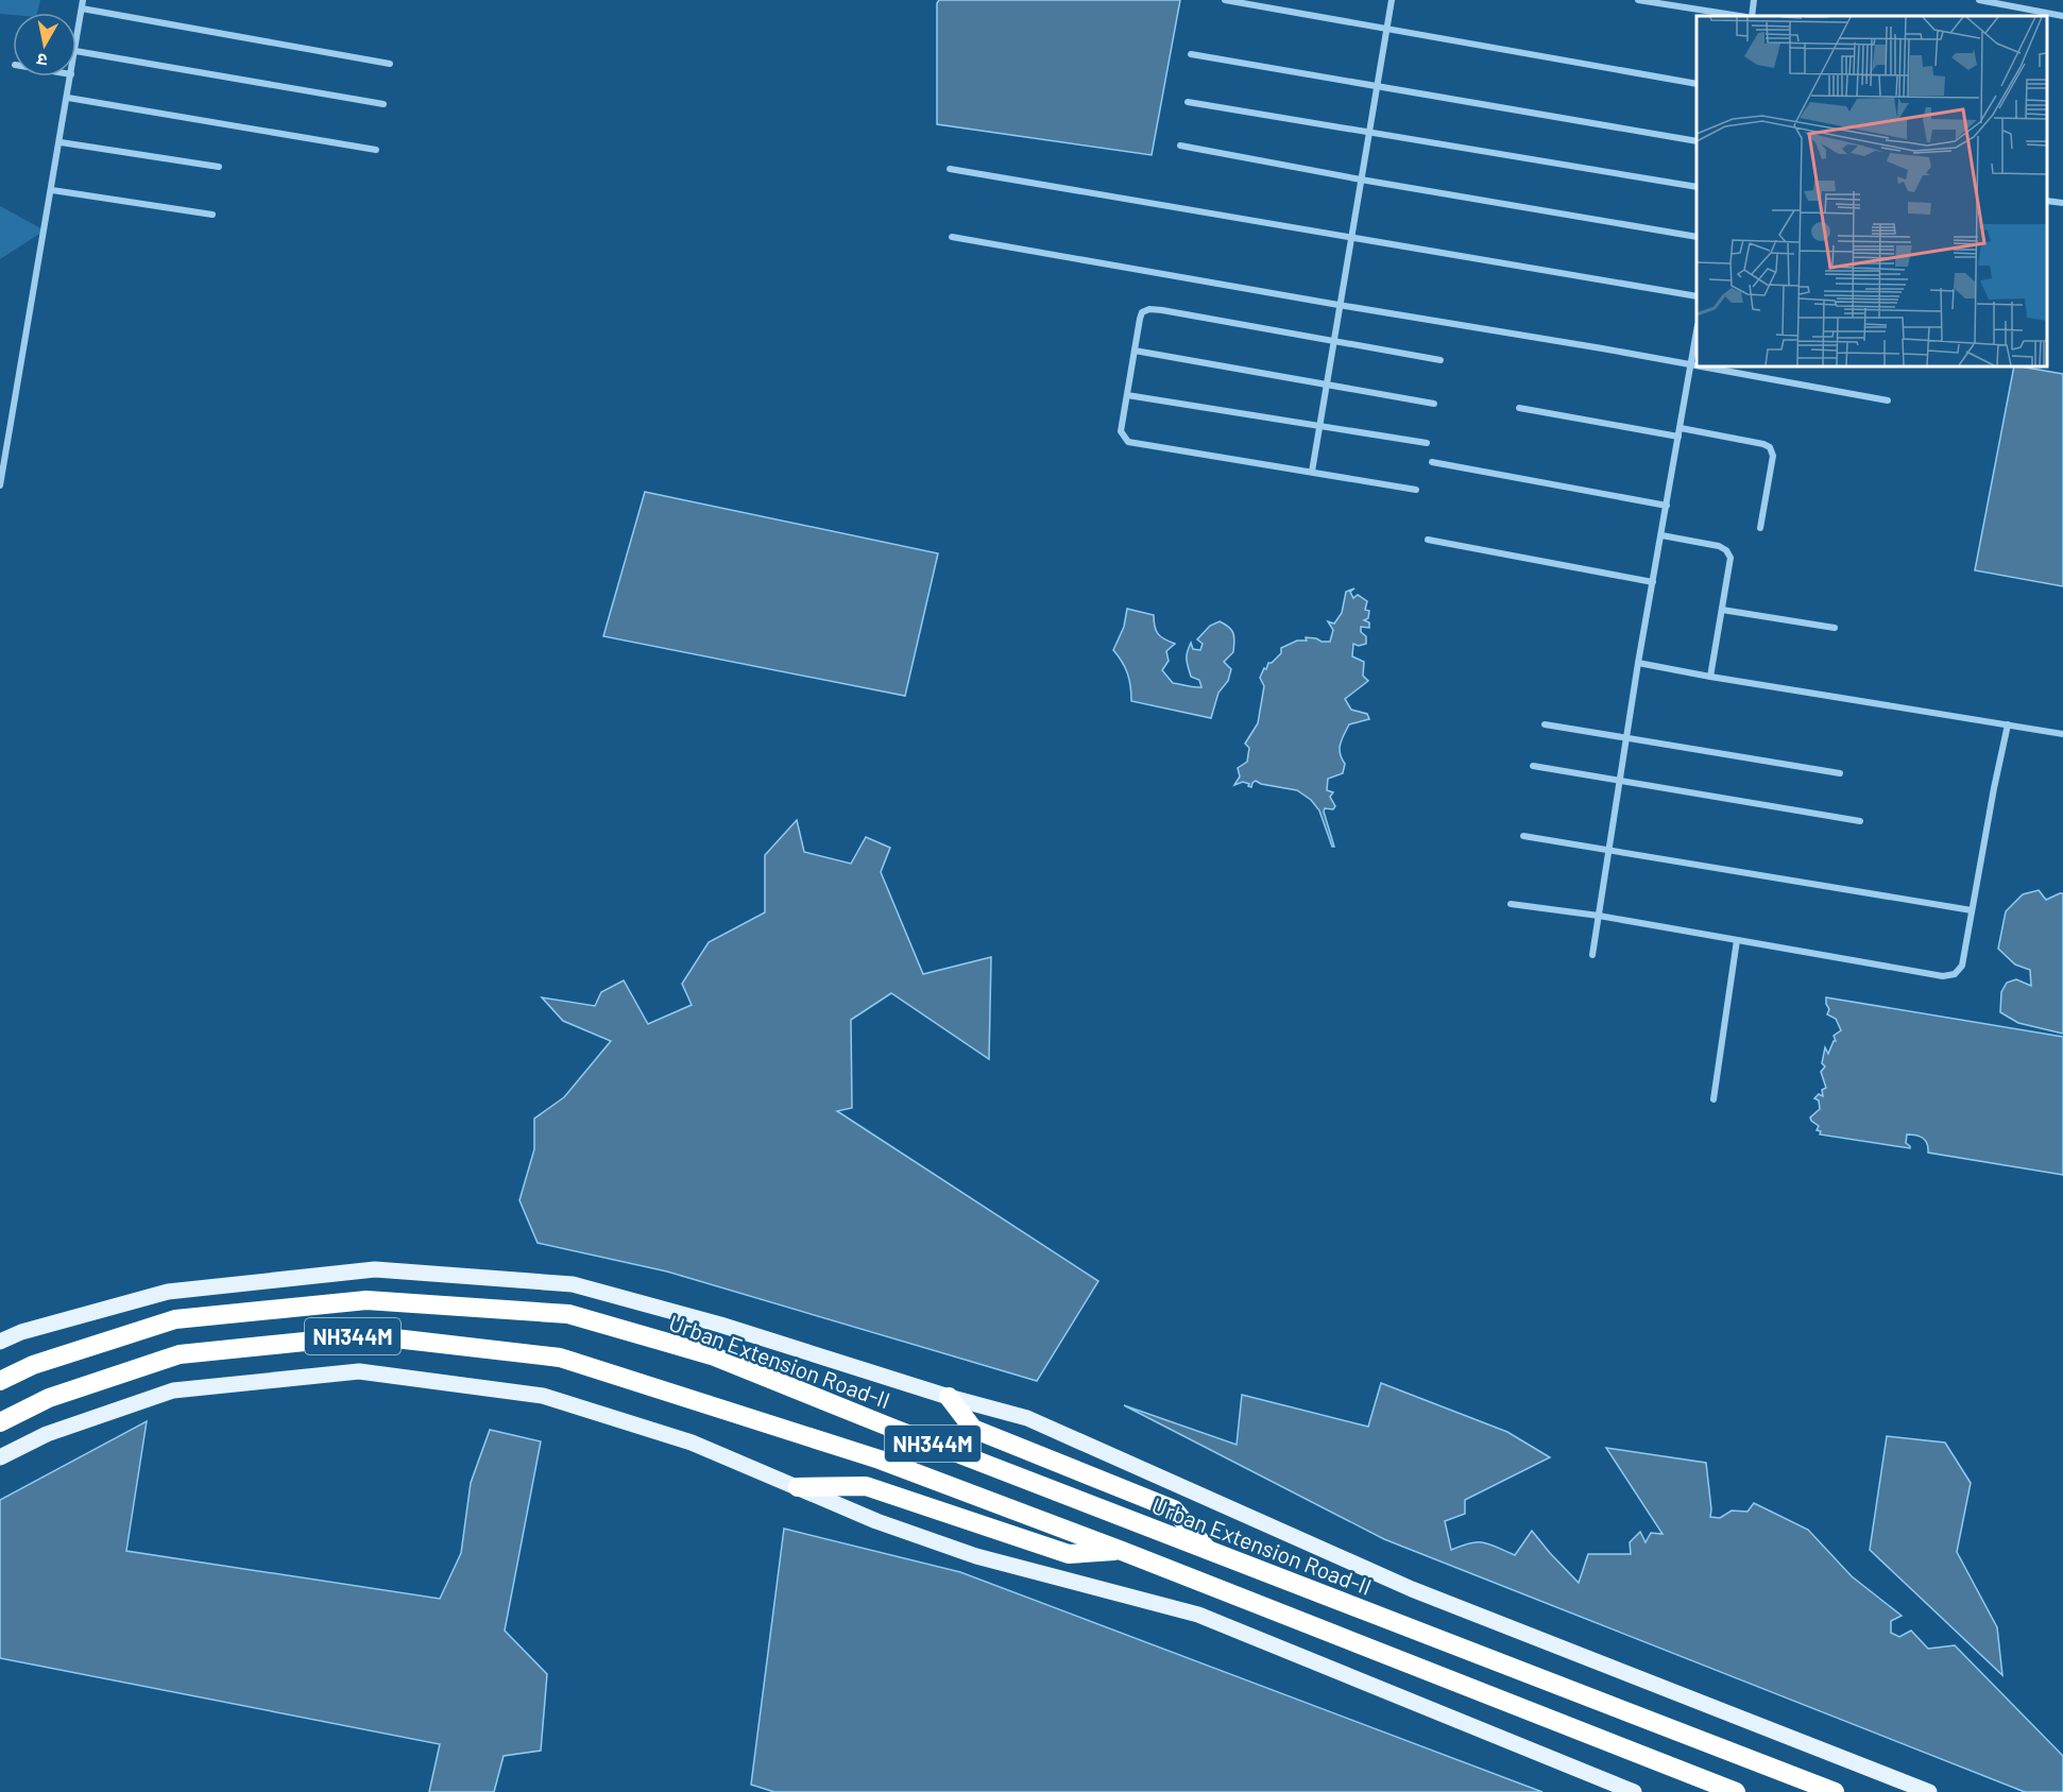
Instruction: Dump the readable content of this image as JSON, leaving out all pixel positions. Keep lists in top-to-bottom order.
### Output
{
  "streets": {
    "highway": ["NH344M", "Urban Extension Road-II"]
  },
  "north": "bottom"
}
